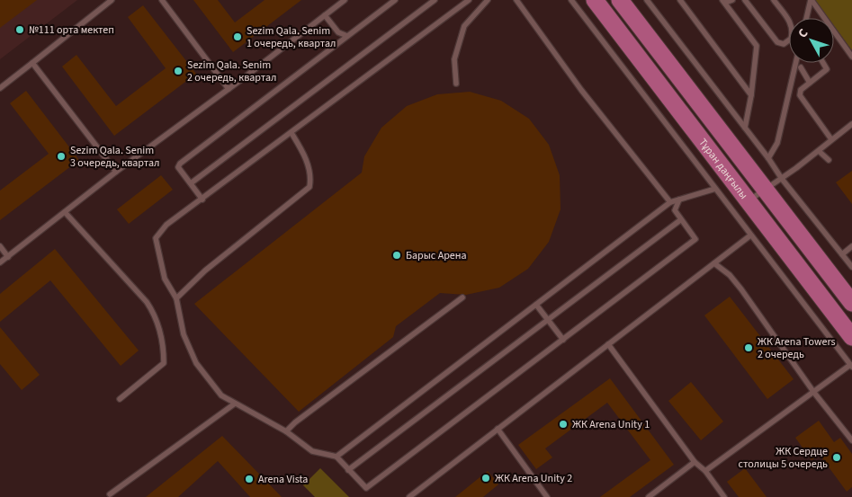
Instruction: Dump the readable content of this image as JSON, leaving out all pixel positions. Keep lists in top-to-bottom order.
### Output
{
  "streets": {
    "main road": ["Тұран даңғылы"]
  },
  "places": [
    "№111 орта мектеп",
    "Sezim Qala. Senim 1 очередь, квартал",
    "Sezim Qala. Senim 2 очередь, квартал",
    "Sezim Qala. Senim 3 очередь, квартал",
    "Барыс Арена",
    "ЖК Arena Towers 2 очередь",
    "ЖК Arena Unity 1",
    "ЖК Сердце столицы 5 очередь",
    "ЖК Arena Unity 2",
    "Arena Vista"
  ],
  "north": "top left"
}
